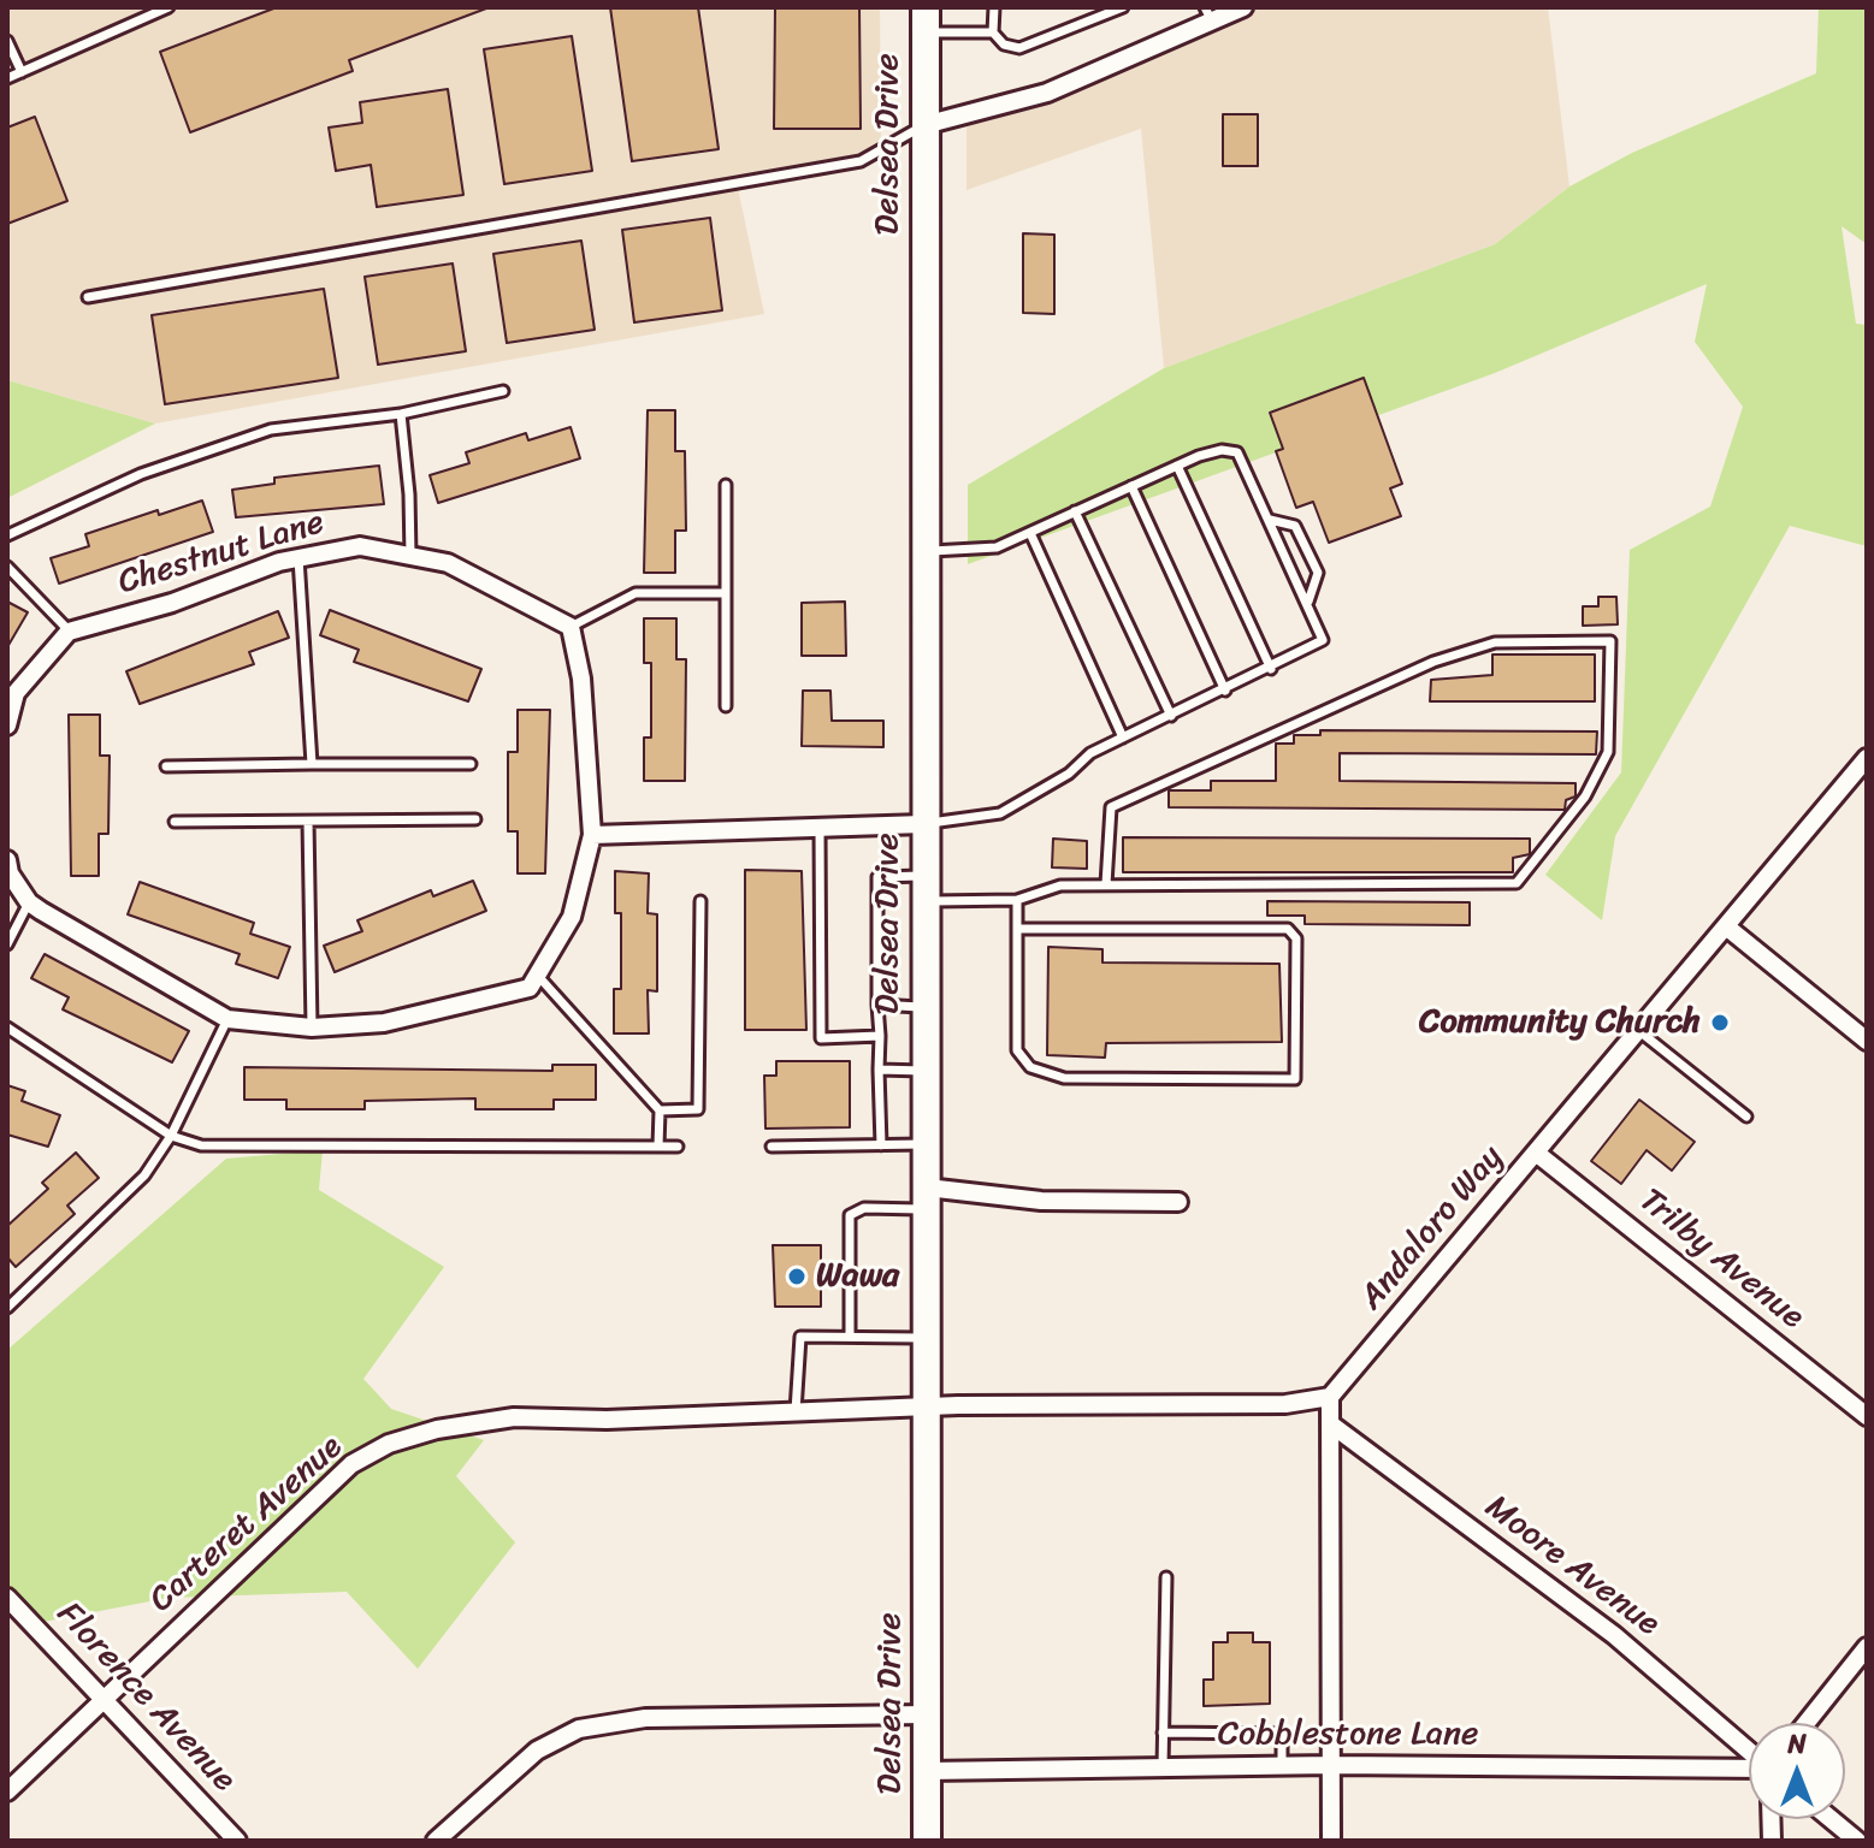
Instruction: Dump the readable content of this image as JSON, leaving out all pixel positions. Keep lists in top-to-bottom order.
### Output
{
  "streets": {
    "main road": ["Delsea Drive"],
    "street": [
      "Chestnut Lane",
      "Andaloro Way",
      "Trilby Avenue",
      "Carteret Avenue",
      "Moore Avenue",
      "Florence Avenue",
      "Cobblestone Lane"
    ]
  },
  "crossings": [
    ["Delsea Drive", "Carteret Avenue"],
    ["Delsea Drive", "Cobblestone Lane"],
    ["Andaloro Way", "Trilby Avenue"],
    ["Carteret Avenue", "Florence Avenue"]
  ],
  "places": ["Community Church", "Wawa"],
  "north": "top"
}
